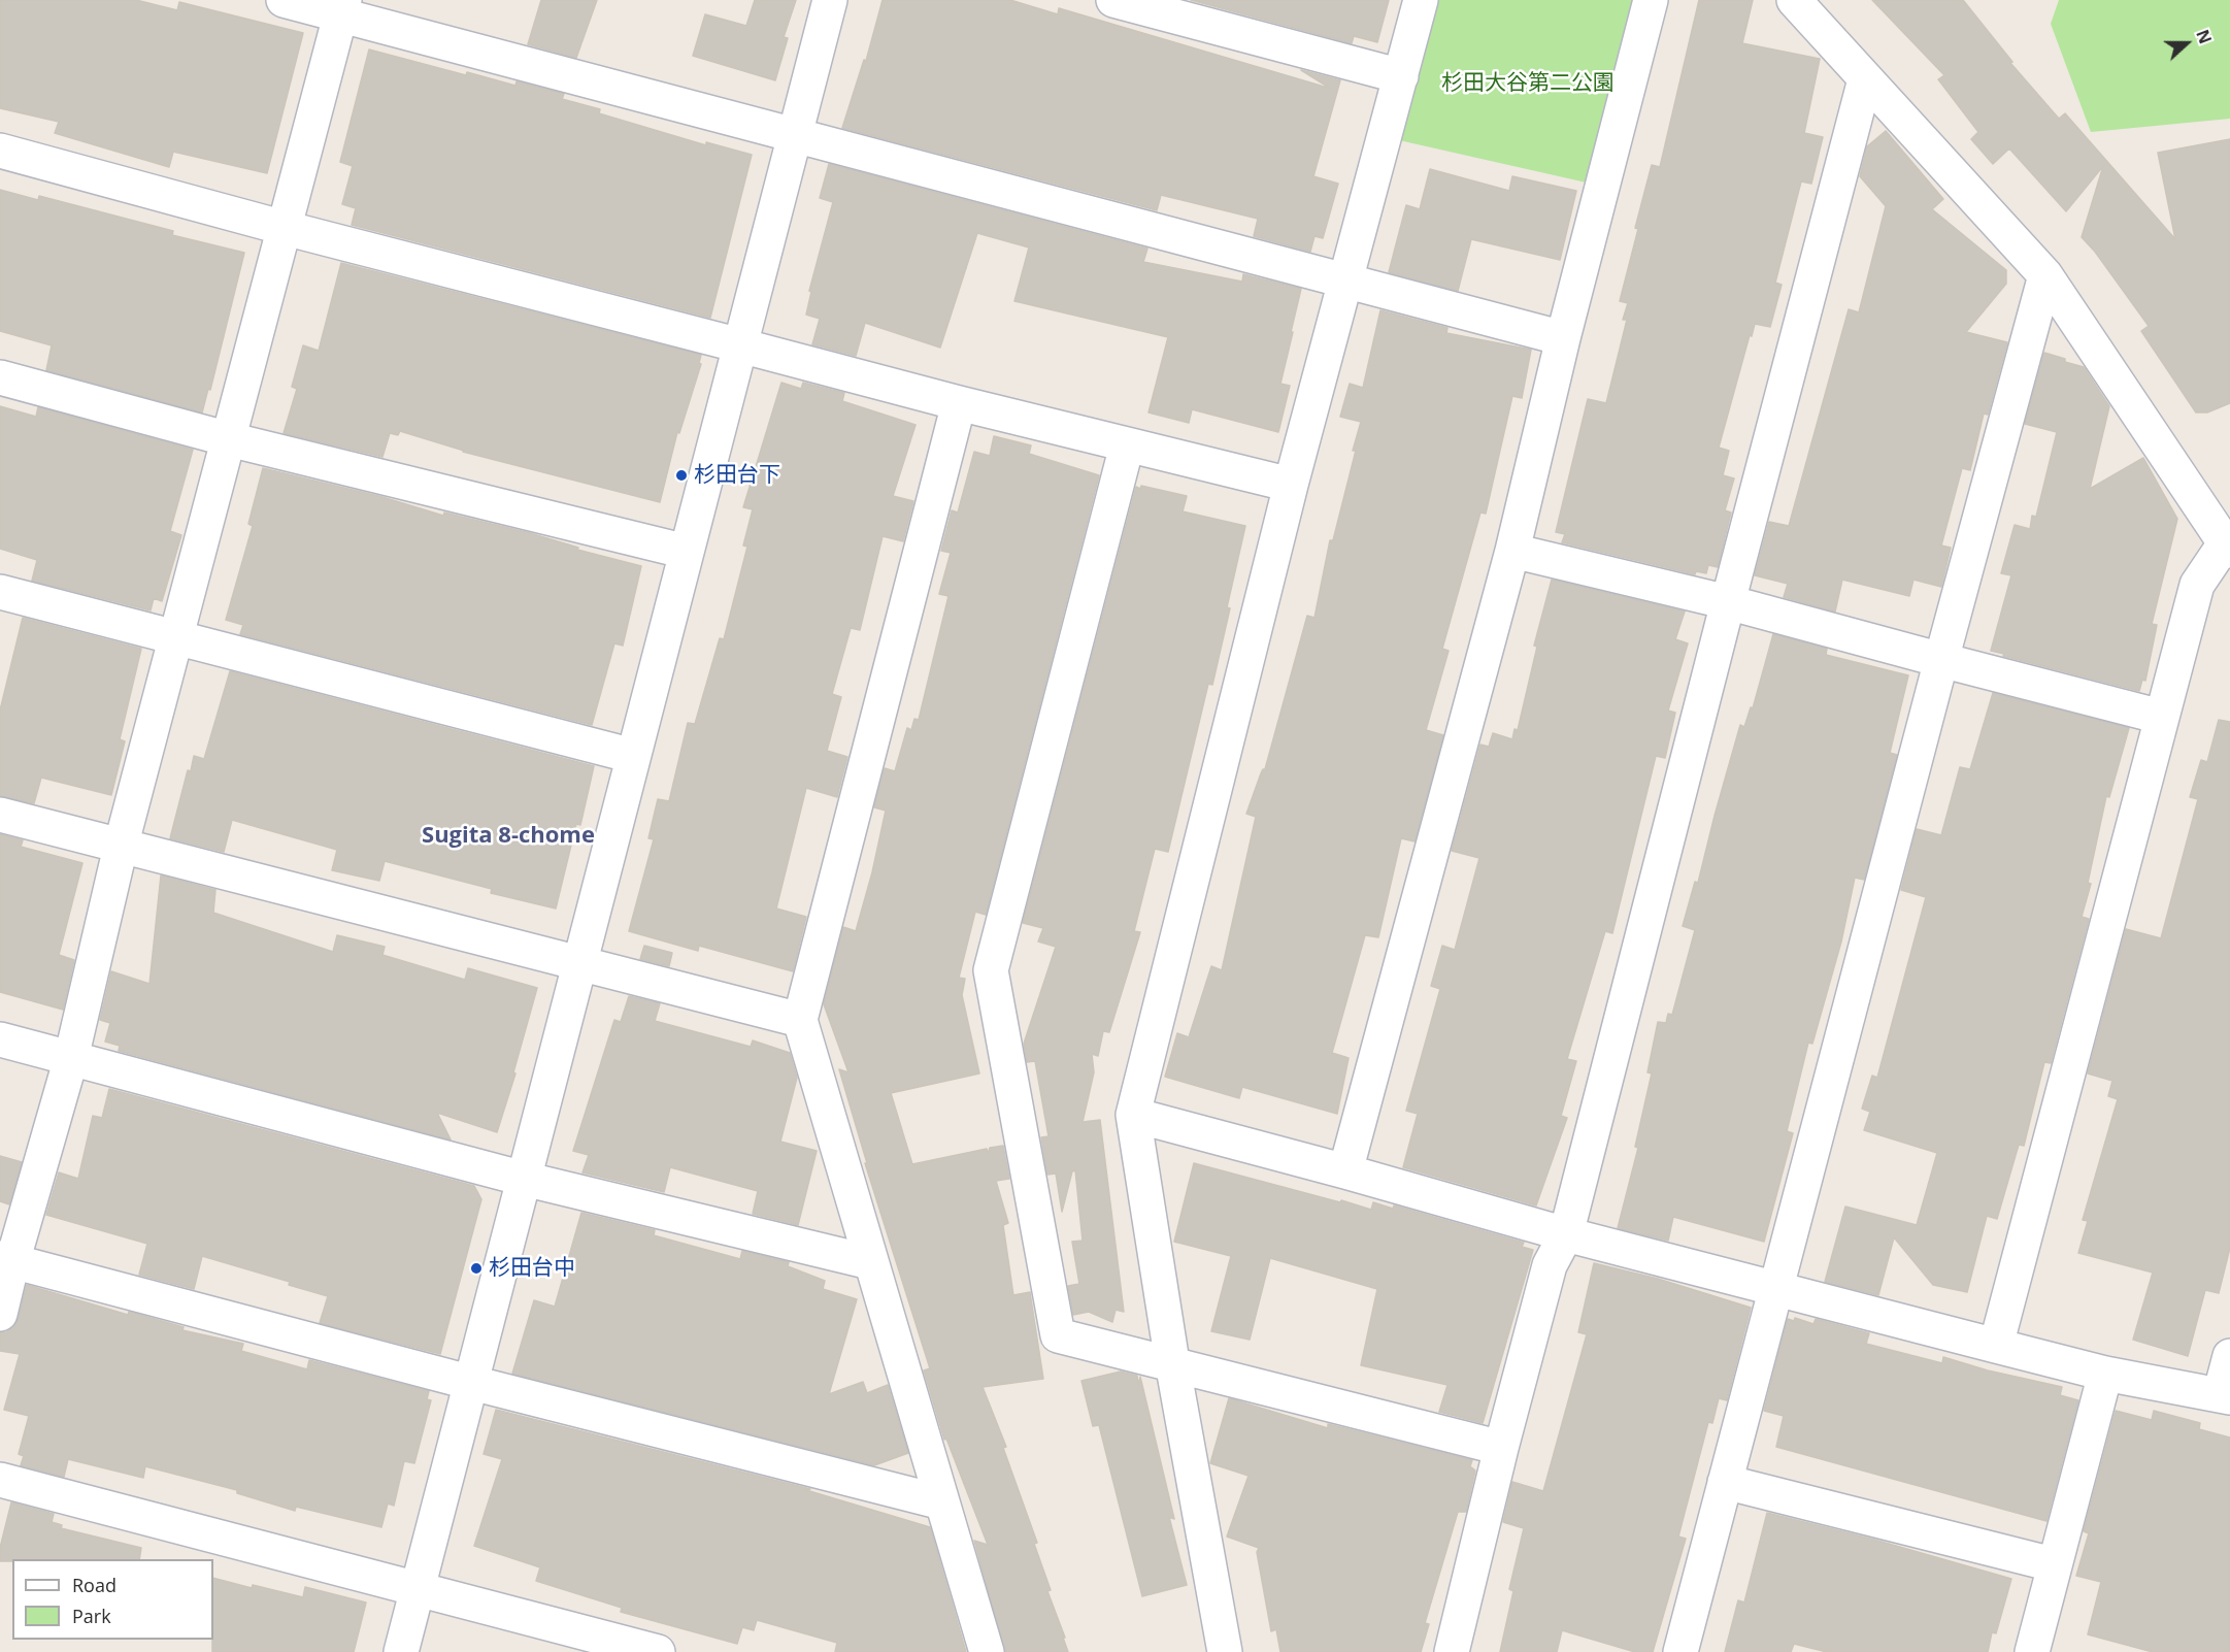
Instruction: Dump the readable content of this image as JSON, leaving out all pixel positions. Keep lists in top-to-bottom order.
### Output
{
  "districts": ["Sugita 8-chome"],
  "parks": ["杉田大谷第二公園"],
  "places": ["杉田台下", "杉田台中"],
  "legend": ["Road", "Park"],
  "north": "right"
}
